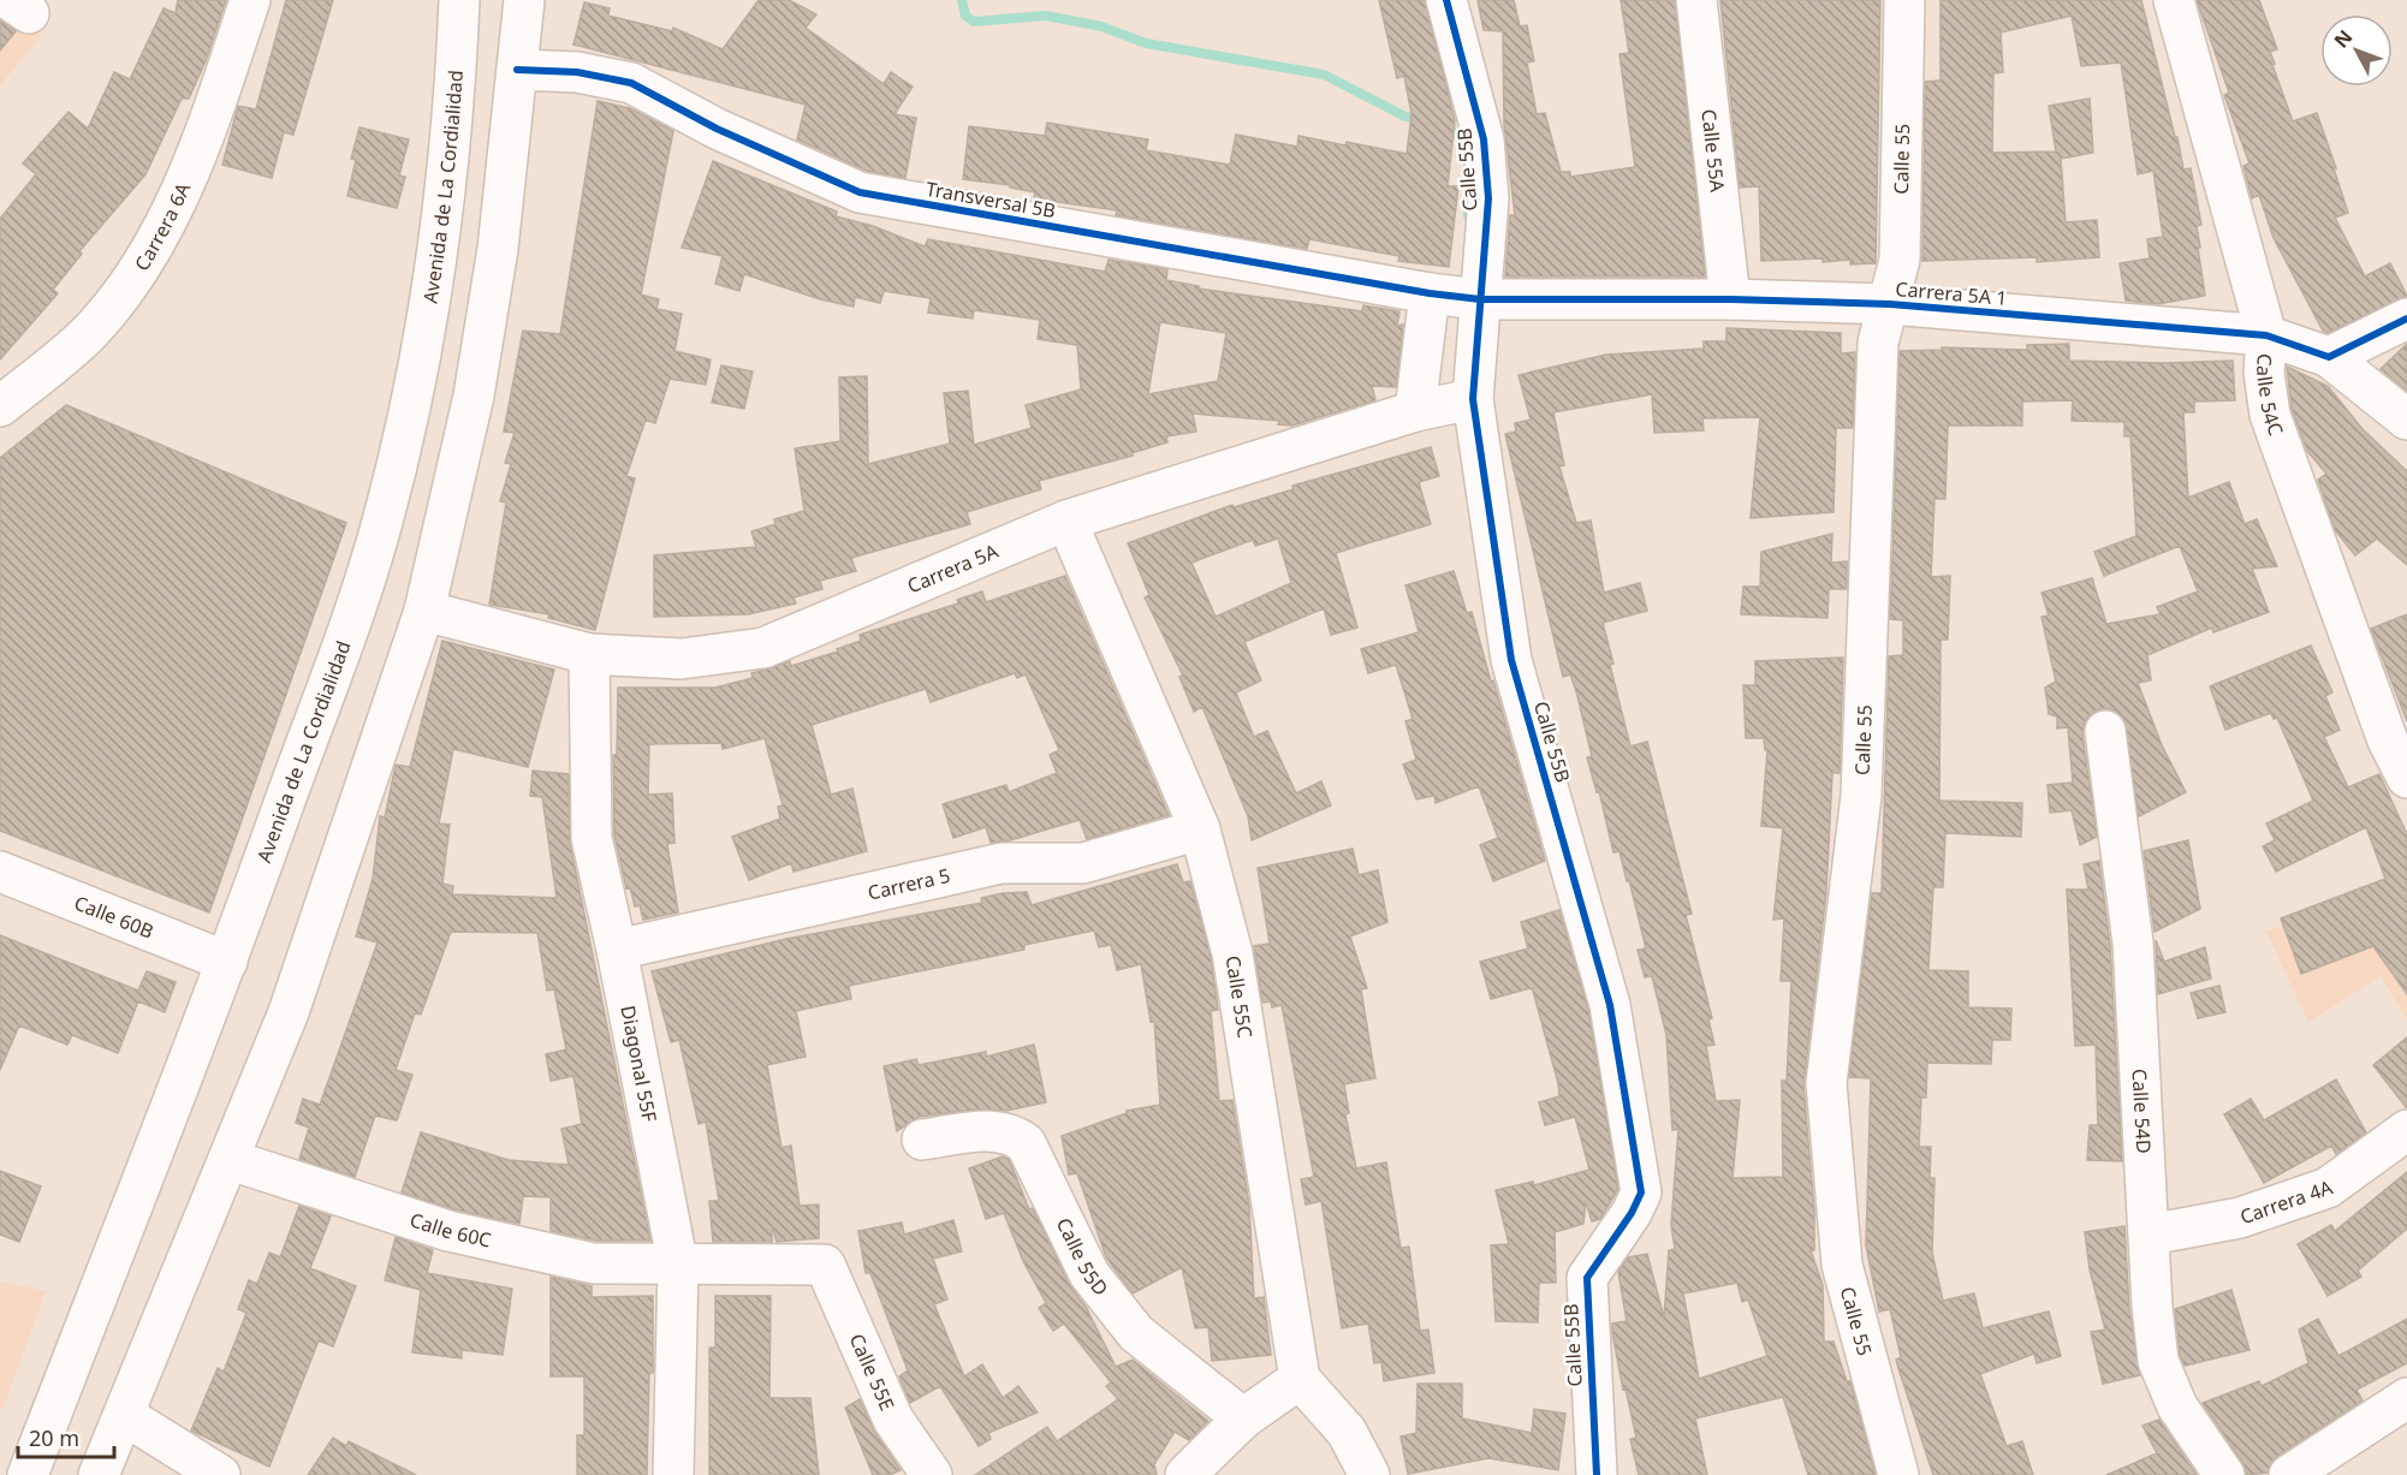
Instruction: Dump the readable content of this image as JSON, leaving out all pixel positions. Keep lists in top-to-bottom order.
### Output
{
  "streets": {
    "street": [
      "Calle 55A",
      "Calle 55",
      "Calle 55B",
      "Avenida de La Cordialidad",
      "Transversal 5B",
      "Carrera 6A",
      "Carrera 5A 1",
      "Calle 54C",
      "Carrera 5A",
      "Carrera 5",
      "Calle 60B",
      "Calle 55C",
      "Diagonal 55F",
      "Calle 54D",
      "Carrera 4A",
      "Calle 60C",
      "Calle 55D",
      "Calle 55E"
    ]
  },
  "crossings": [
    ["Calle 55A", "Carrera 5A 1"],
    ["Calle 55", "Carrera 5A 1"],
    ["Calle 55B", "Transversal 5B"],
    ["Calle 55B", "Carrera 5A 1"],
    ["Calle 55B", "Carrera 5A"],
    ["Avenida de La Cordialidad", "Calle 60B"],
    ["Transversal 5B", "Carrera 5A 1"],
    ["Carrera 5A 1", "Calle 54C"],
    ["Carrera 5A", "Calle 55C"],
    ["Carrera 5A", "Diagonal 55F"],
    ["Carrera 5", "Calle 55C"],
    ["Carrera 5", "Diagonal 55F"],
    ["Diagonal 55F", "Calle 60C"],
    ["Calle 54D", "Carrera 4A"],
    ["Calle 60C", "Calle 55E"]
  ],
  "scale_bar": "20 m",
  "north": "top left"
}
